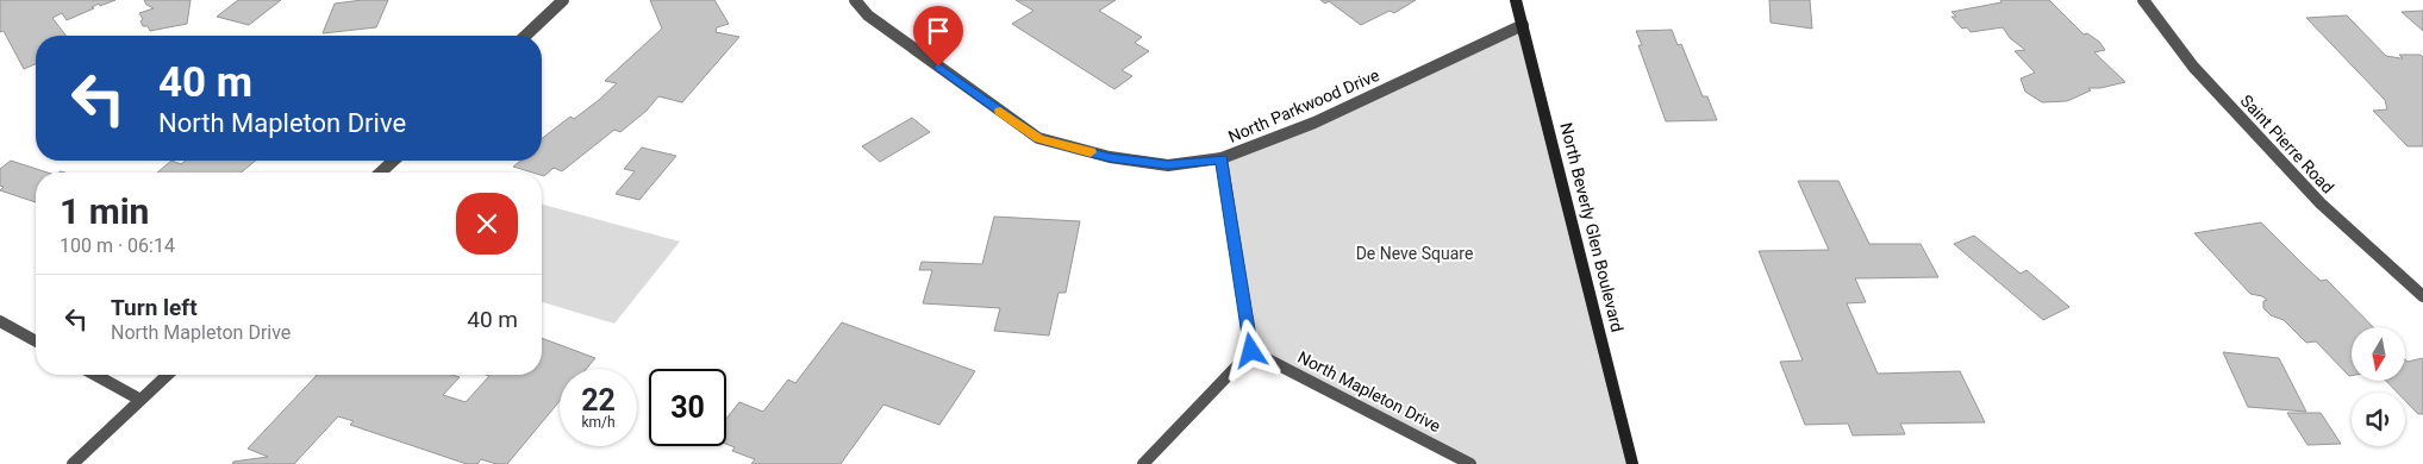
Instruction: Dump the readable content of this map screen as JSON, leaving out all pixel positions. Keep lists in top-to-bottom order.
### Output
{
  "streets": {
    "main road": ["North Beverly Glen Boulevard"],
    "street": ["North Parkwood Drive", "Saint Pierre Road", "North Mapleton Drive"]
  },
  "crossings": [
    ["North Parkwood Drive", "North Beverly Glen Boulevard"],
    ["North Parkwood Drive", "North Mapleton Drive"]
  ],
  "parks": ["De Neve Square"],
  "north": "bottom",
  "page": {
    "turn": ["40 m", "North Mapleton Drive"],
    "heading": ["1 min", "100 m · 06:14"],
    "list": [
      {
        "name": "Turn left",
        "note": "North Mapleton Drive",
        "value": "40 m"
      }
    ],
    "speed": "22 km/h",
    "limit": "30"
  }
}
